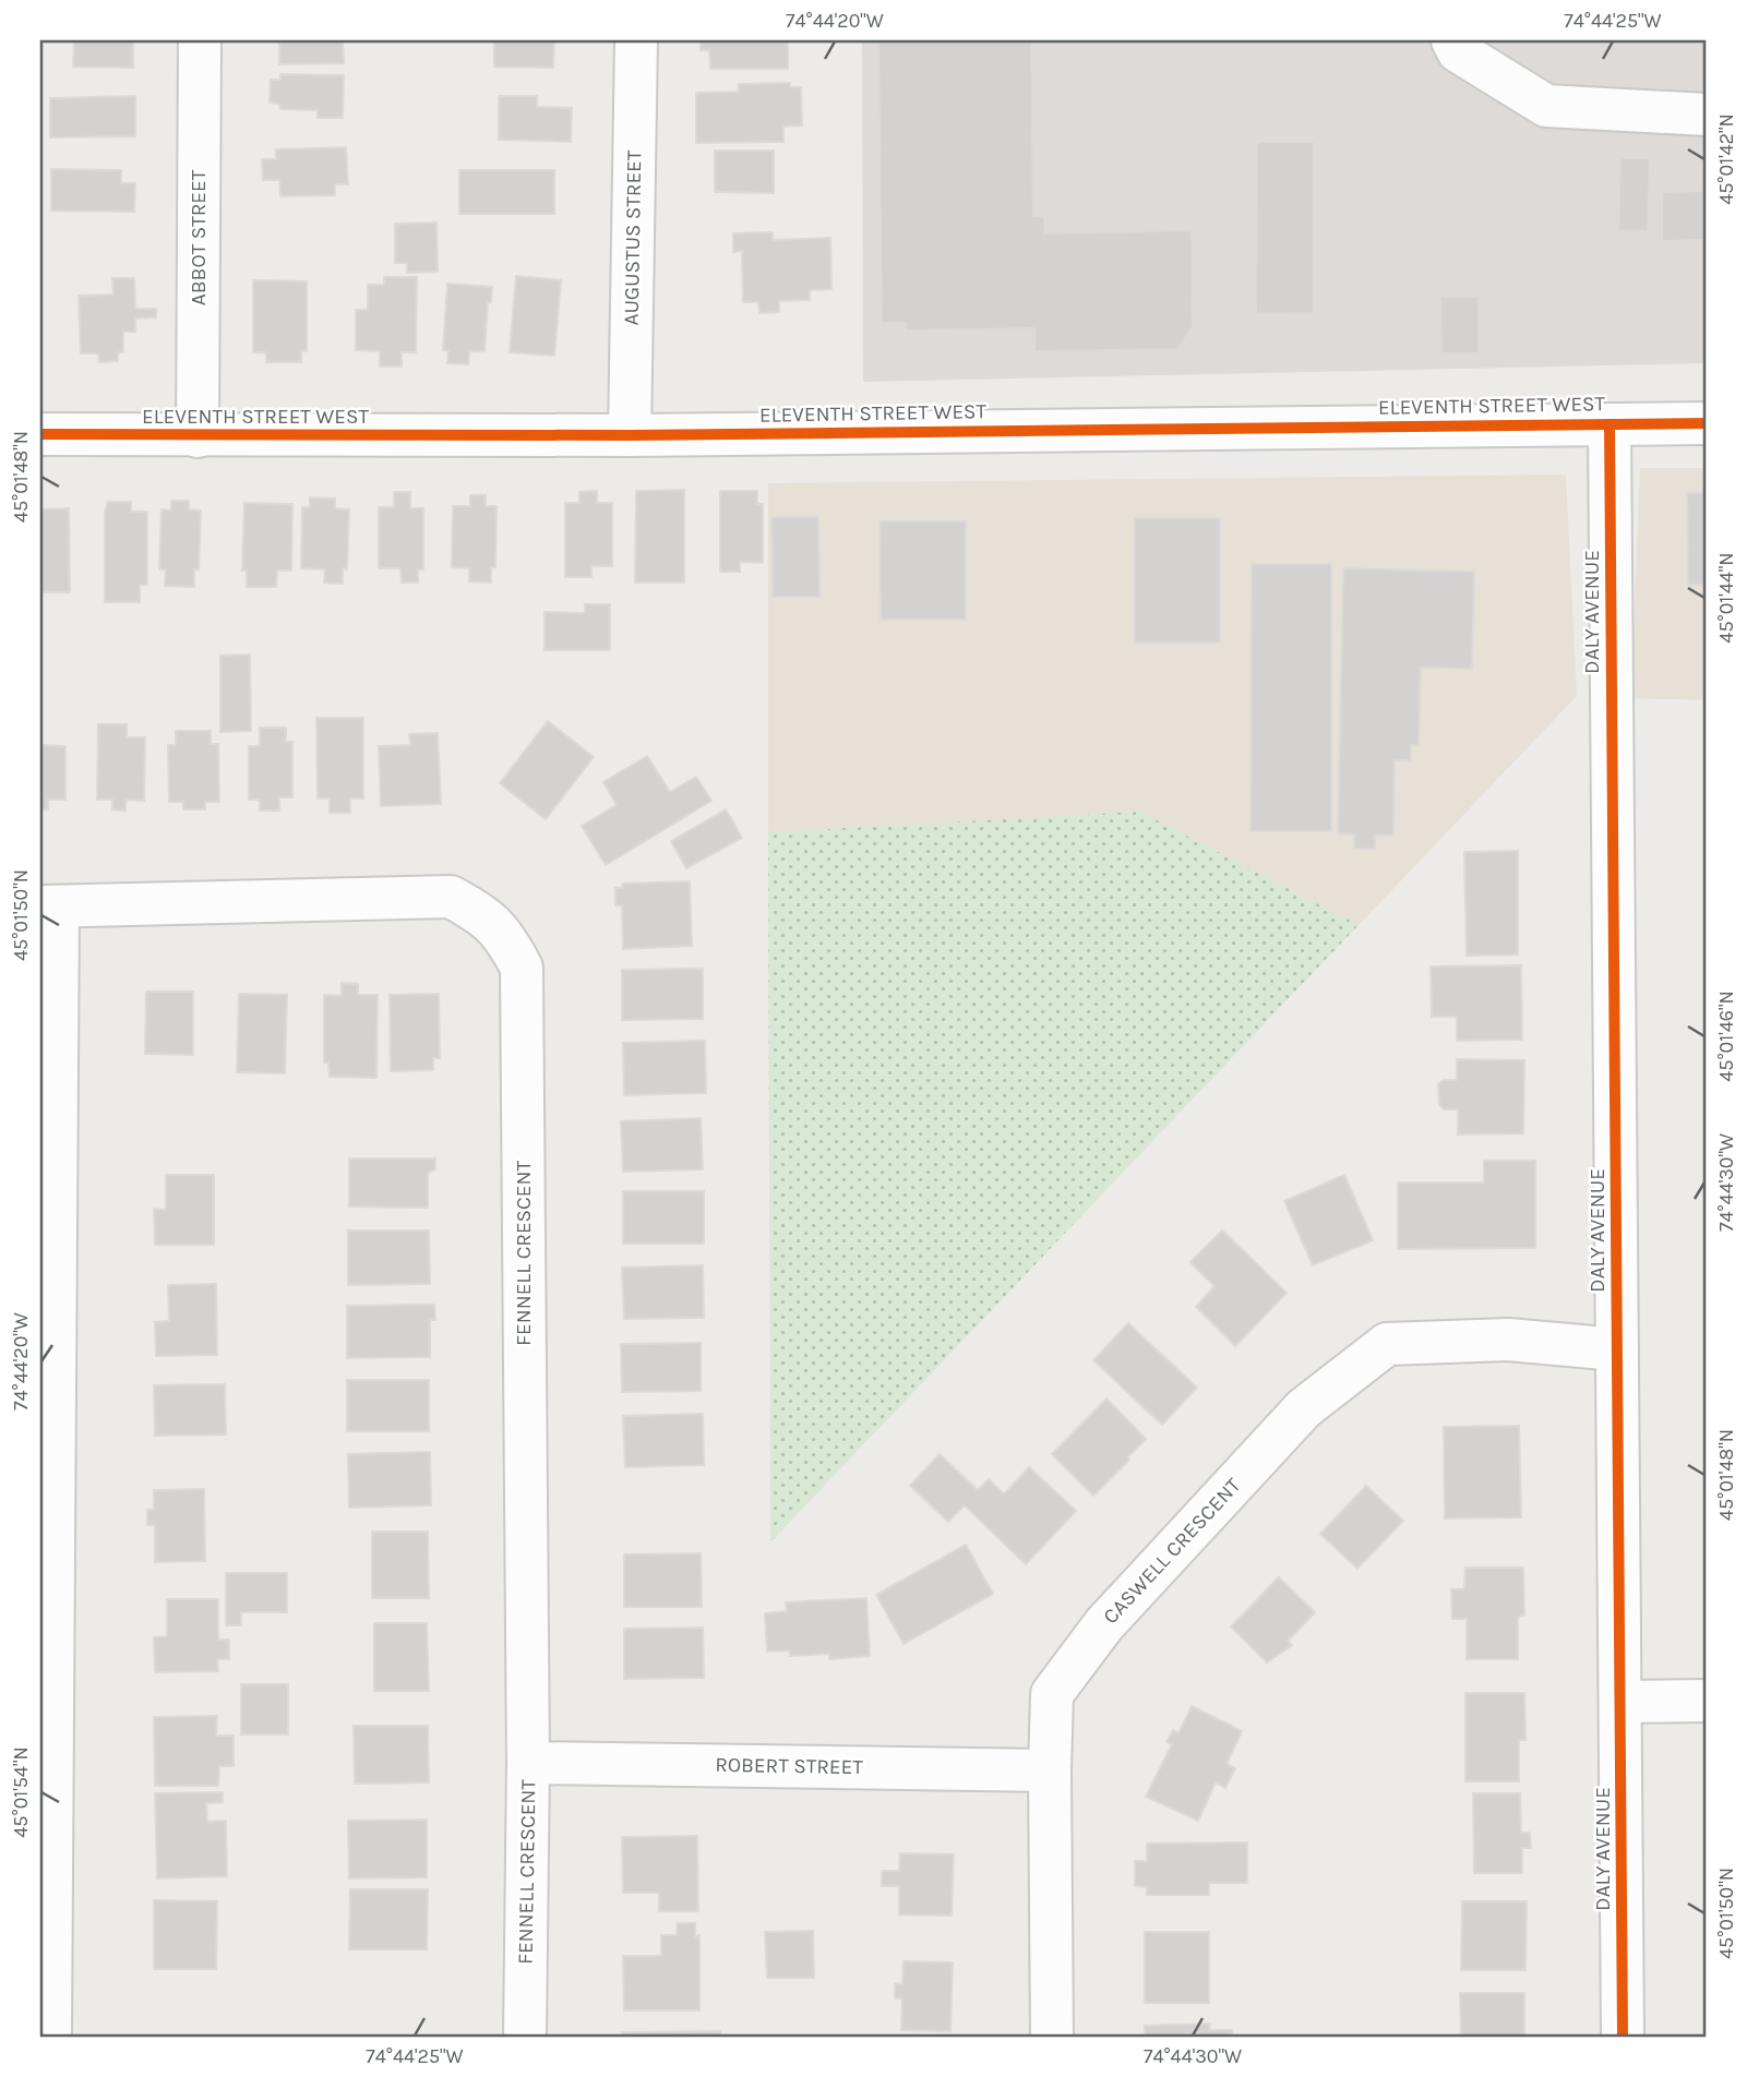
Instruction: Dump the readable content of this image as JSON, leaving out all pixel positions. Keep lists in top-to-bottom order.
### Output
{
  "streets": {
    "street": [
      "ABBOT STREET",
      "AUGUSTUS STREET",
      "ELEVENTH STREET WEST",
      "DALY AVENUE",
      "FENNELL CRESCENT",
      "CASWELL CRESCENT",
      "ROBERT STREET"
    ]
  },
  "crossings": [
    ["ABBOT STREET", "ELEVENTH STREET WEST"],
    ["AUGUSTUS STREET", "ELEVENTH STREET WEST"],
    ["ELEVENTH STREET WEST", "DALY AVENUE"],
    ["DALY AVENUE", "CASWELL CRESCENT"],
    ["FENNELL CRESCENT", "ROBERT STREET"],
    ["CASWELL CRESCENT", "ROBERT STREET"]
  ],
  "coordinates": [
    "74°44'20\"W",
    "74°44'25\"W",
    "45°01'42\"N",
    "45°01'48\"N",
    "45°01'44\"N",
    "45°01'50\"N",
    "45°01'46\"N",
    "74°44'30\"W",
    "45°01'54\"N"
  ]
}
